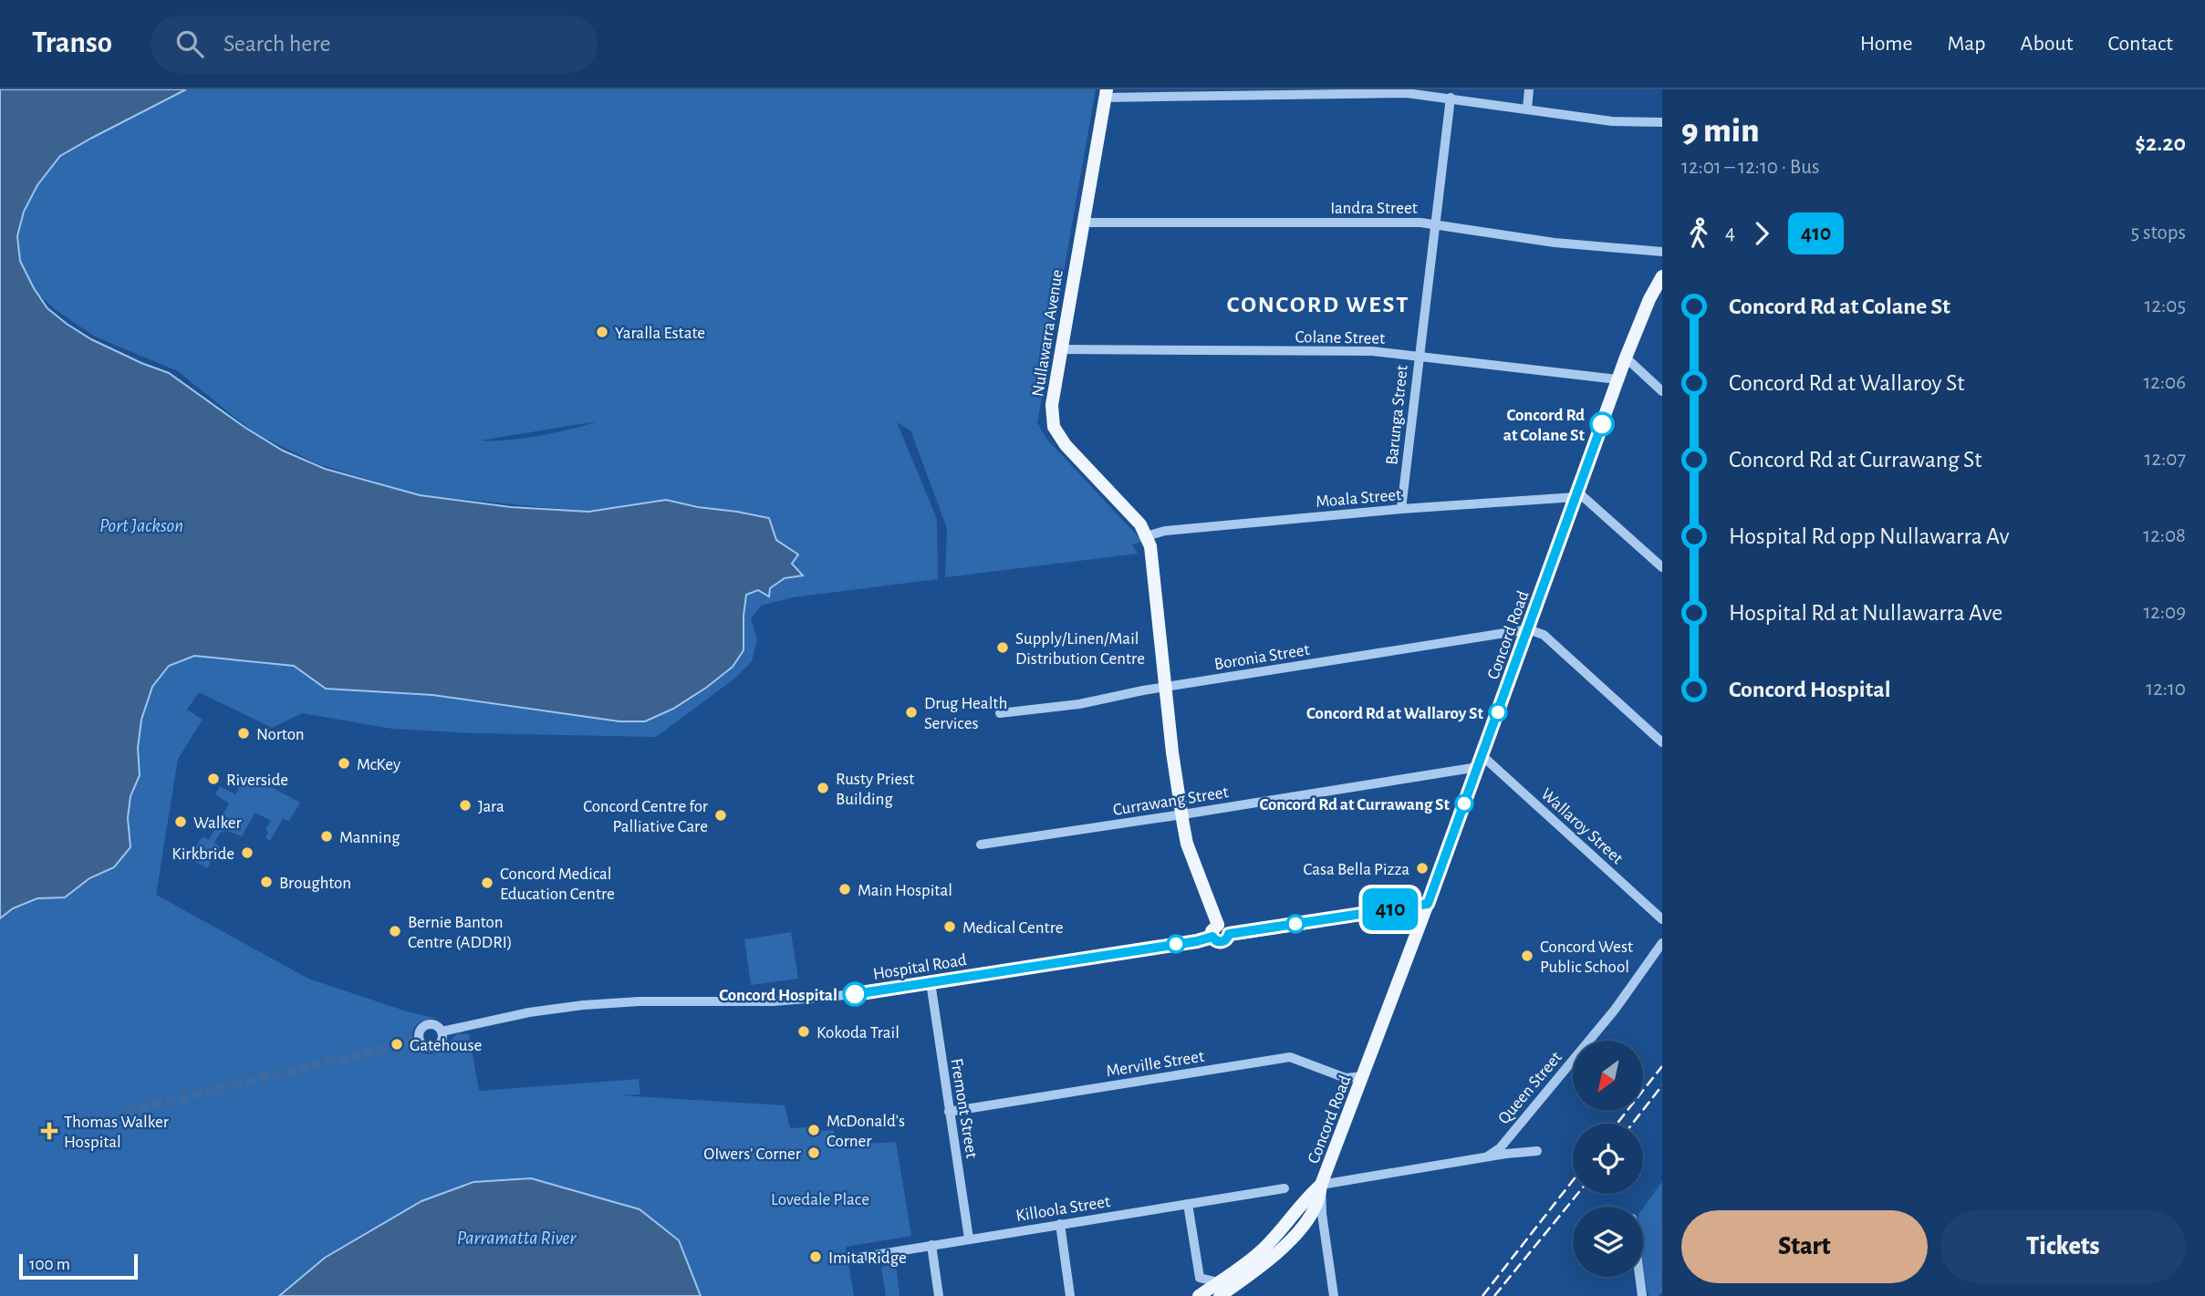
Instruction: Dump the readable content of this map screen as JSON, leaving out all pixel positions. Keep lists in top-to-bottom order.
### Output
{
  "streets": {
    "main road": ["Nullawarra Avenue", "Concord Road"],
    "street": [
      "Iandra Street",
      "Colane Street",
      "Barunga Street",
      "Moala Street",
      "Boronia Street",
      "Currawang Street",
      "Wallaroy Street",
      "Hospital Road",
      "Merville Street",
      "Queen Street",
      "Fremont Street",
      "Killoola Street"
    ]
  },
  "crossings": [
    ["Iandra Street", "Nullawarra Avenue"],
    ["Iandra Street", "Barunga Street"],
    ["Nullawarra Avenue", "Colane Street"],
    ["Nullawarra Avenue", "Moala Street"],
    ["Nullawarra Avenue", "Boronia Street"],
    ["Nullawarra Avenue", "Currawang Street"],
    ["Nullawarra Avenue", "Hospital Road"],
    ["Colane Street", "Barunga Street"],
    ["Colane Street", "Concord Road"],
    ["Barunga Street", "Moala Street"],
    ["Moala Street", "Concord Road"],
    ["Concord Road", "Boronia Street"],
    ["Concord Road", "Currawang Street"],
    ["Concord Road", "Wallaroy Street"],
    ["Concord Road", "Merville Street"],
    ["Currawang Street", "Wallaroy Street"],
    ["Hospital Road", "Fremont Street"],
    ["Merville Street", "Fremont Street"],
    ["Fremont Street", "Killoola Street"]
  ],
  "districts": ["CONCORD WEST"],
  "water": ["Port Jackson", "Parramatta River"],
  "parks": ["Lovedale Place"],
  "places": {
    "other": [
      "Yaralla Estate",
      "Concord Rd at Colane St",
      "Supply/Linen/Mail Distribution Centre",
      "Drug Health Services",
      "Concord Rd at Wallaroy St",
      "Norton",
      "McKey",
      "Riverside",
      "Rusty Priest Building",
      "Concord Rd at Currawang St",
      "Jara",
      "Concord Centre for Palliative Care",
      "Walker",
      "Manning",
      "Kirkbride",
      "Casa Bella Pizza",
      "Broughton",
      "Concord Medical Education Centre",
      "Main Hospital",
      "Medical Centre",
      "Bernie Banton Centre (ADDRI)",
      "Concord West Public School",
      "Concord Hospital",
      "Kokoda Trail",
      "Gatehouse",
      "McDonald's Corner",
      "OIwers' Corner",
      "Imita Ridge"
    ],
    "health": ["Thomas Walker Hospital"]
  },
  "lines": ["bus line 410"],
  "scale_bar": "100 m",
  "north": "bottom left",
  "page": {
    "header": "Transo",
    "search": "Search here",
    "nav": [
      "Home",
      "Map",
      "About",
      "Contact"
    ],
    "on_map": "410",
    "heading": ["9 min", "12:01 – 12:10 · Bus", "$2.20"],
    "legs": ["4", "410", "5 stops"],
    "list": [
      {
        "name": "Concord Rd at Colane St",
        "value": "12:05"
      },
      {
        "name": "Concord Rd at Wallaroy St",
        "value": "12:06"
      },
      {
        "name": "Concord Rd at Currawang St",
        "value": "12:07"
      },
      {
        "name": "Hospital Rd opp Nullawarra Av",
        "value": "12:08"
      },
      {
        "name": "Hospital Rd at Nullawarra Ave",
        "value": "12:09"
      },
      {
        "name": "Concord Hospital",
        "value": "12:10"
      }
    ],
    "buttons": ["Start", "Tickets"],
    "scale": "100 m"
  }
}
